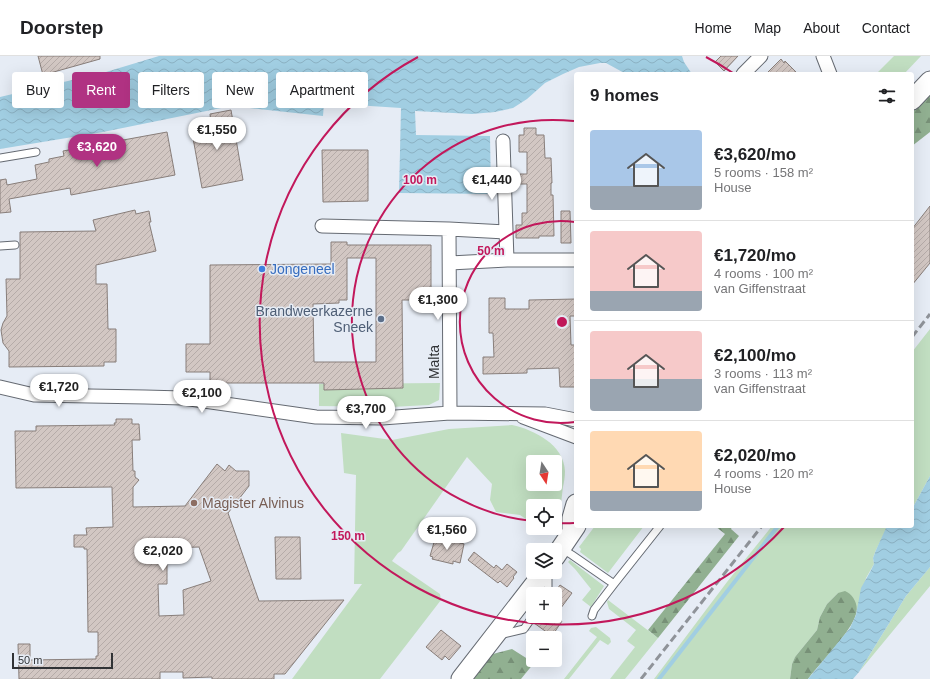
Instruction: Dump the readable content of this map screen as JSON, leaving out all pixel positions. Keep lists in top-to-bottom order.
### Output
{
  "streets": {
    "street": ["Malta"]
  },
  "places": ["Jongeneel", "Brandweerkazerne Sneek", "Magister Alvinus"],
  "scale_bar": "50 m",
  "north": "bottom",
  "page": {
    "header": "Doorstep",
    "nav": [
      "Home",
      "Map",
      "About",
      "Contact"
    ],
    "chip": [
      "Buy",
      "Rent",
      "Filters",
      "New",
      "Apartment"
    ],
    "heading": "9 homes",
    "price": [
      "€1,550",
      "€3,620",
      "€1,440",
      "€1,300",
      "€1,720",
      "€2,100",
      "€3,700",
      "€1,560",
      "€2,020"
    ],
    "list": [
      {
        "name": "€3,620/mo",
        "note": "5 rooms · 158 m² · House"
      },
      {
        "name": "€1,720/mo",
        "note": "4 rooms · 100 m² · van Giffenstraat"
      },
      {
        "name": "€2,100/mo",
        "note": "3 rooms · 113 m² · van Giffenstraat"
      },
      {
        "name": "€2,020/mo",
        "note": "4 rooms · 120 m² · House"
      }
    ],
    "map_buttons": ["+", "−"],
    "scale": "50 m"
  },
  "rings": ["100 m", "50 m", "150 m"]
}
